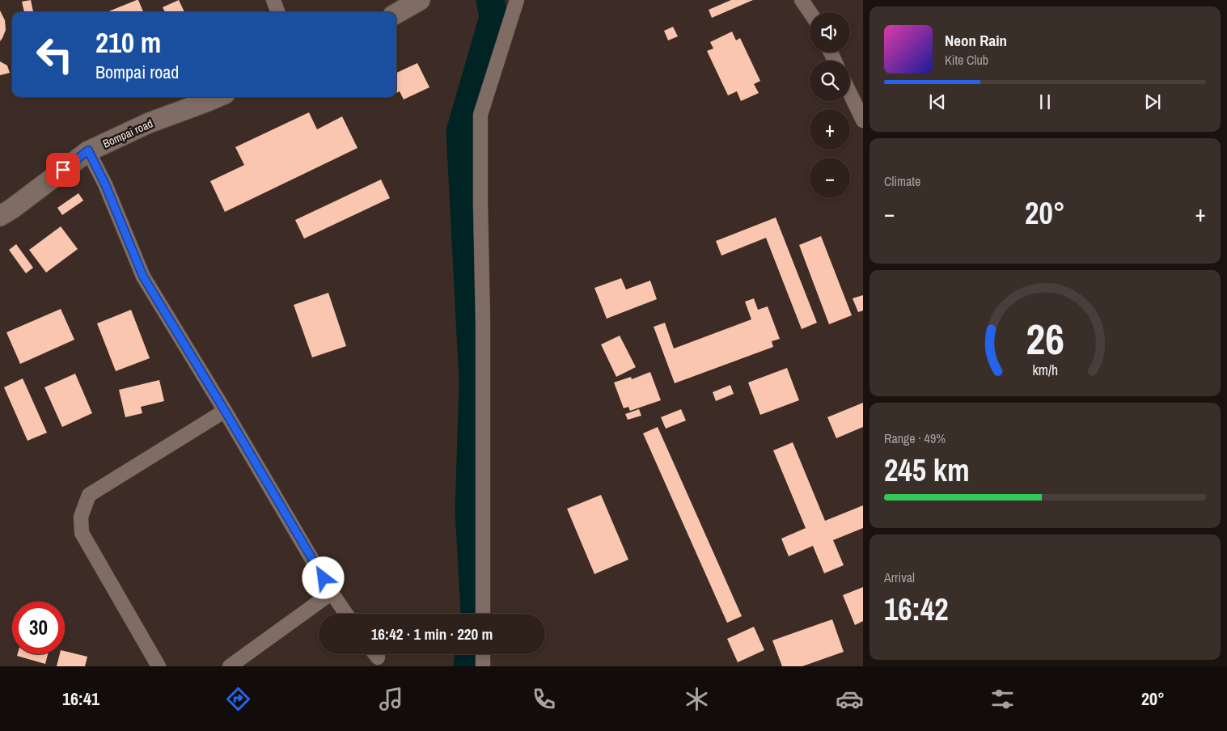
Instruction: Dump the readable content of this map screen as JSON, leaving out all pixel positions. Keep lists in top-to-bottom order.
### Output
{
  "streets": {
    "street": ["Bompai road"]
  },
  "page": {
    "map_buttons": ["+", "−"],
    "turn": ["210 m", "Bompai road"],
    "song": ["Neon Rain", "Kite Club"],
    "tile": [
      "Climate",
      ["Range · 49%", "245 km"],
      ["Arrival", "16:42"]
    ],
    "heat": ["−", "20°", "+"],
    "limit": "30",
    "trip": "16:42 · 1 min · 220 m",
    "tabs": ["16:41", "20°"],
    "gauge": ["26", "km/h"]
  }
}
